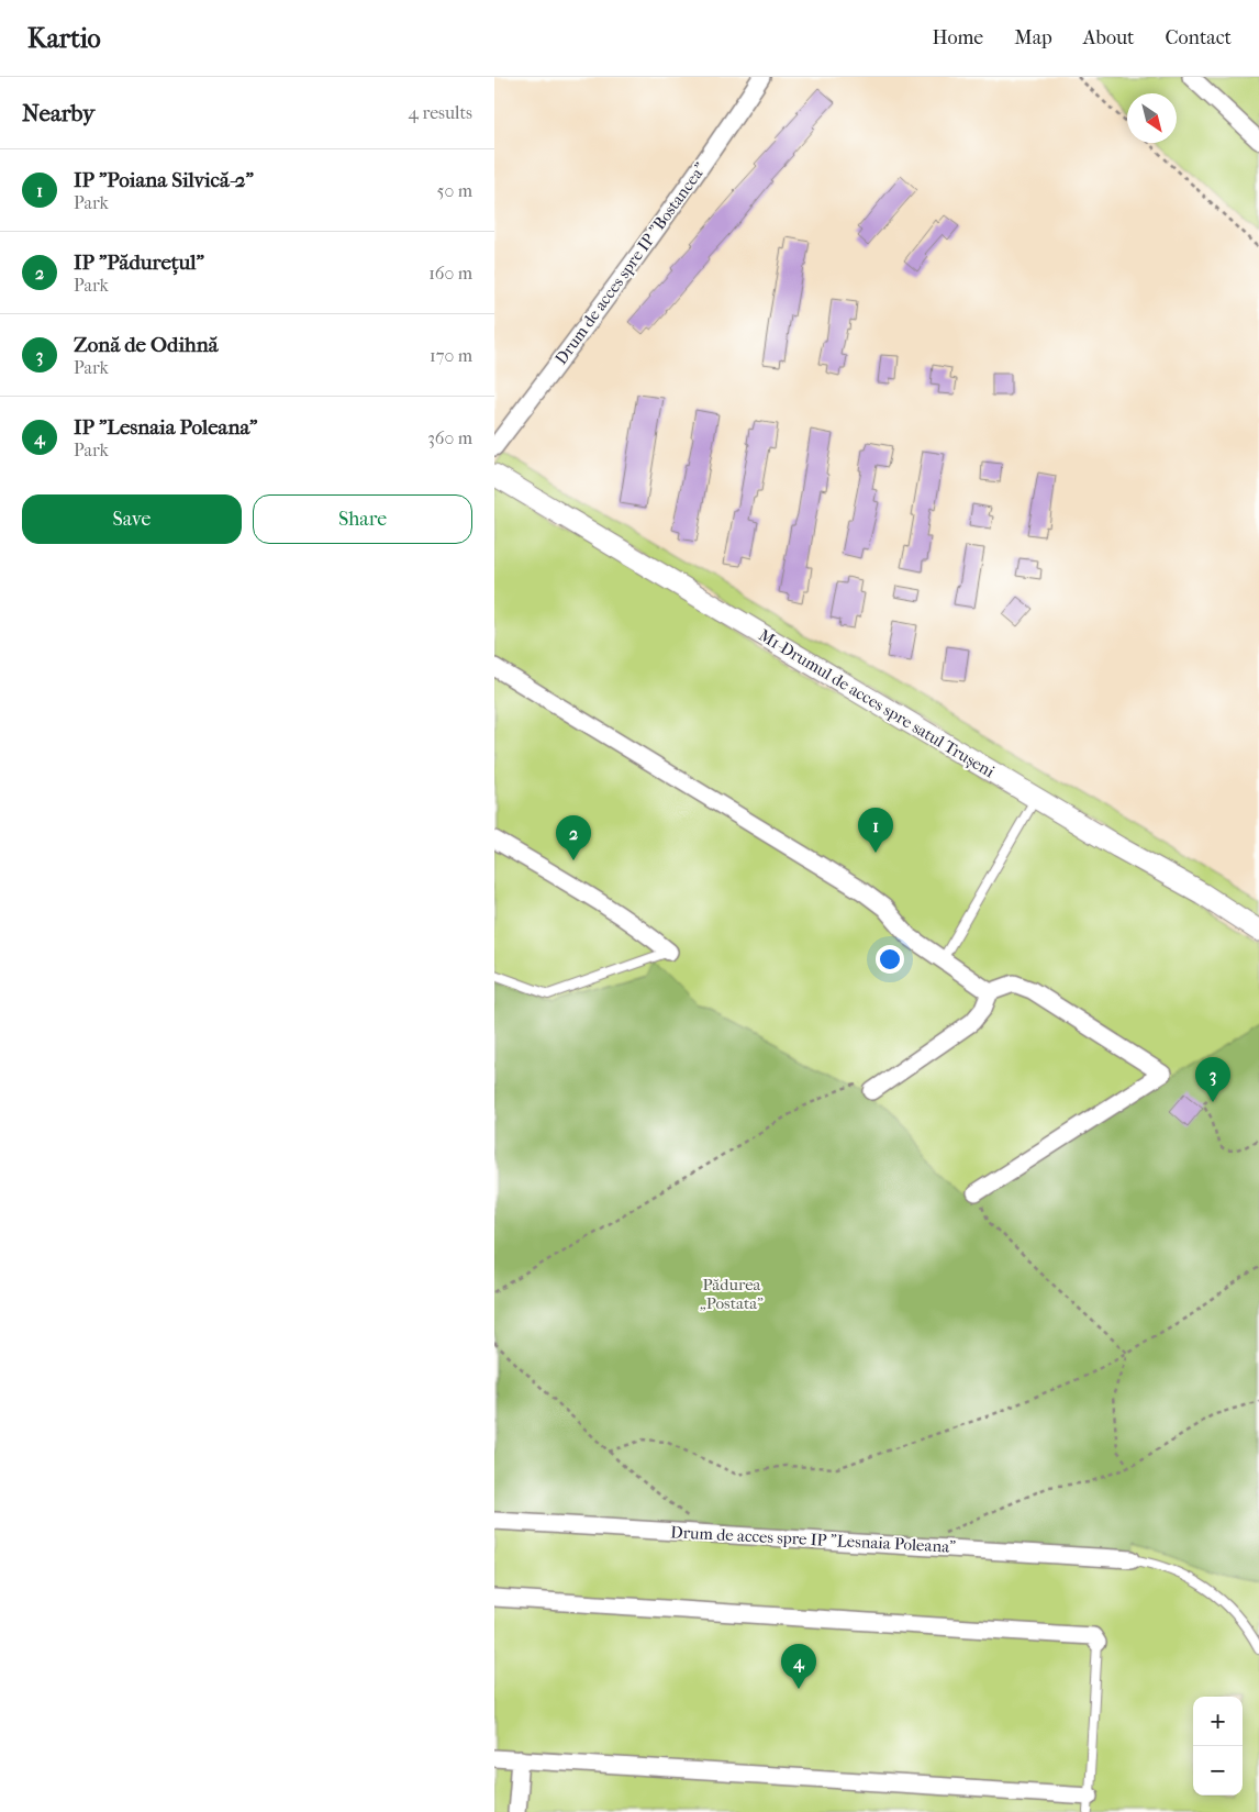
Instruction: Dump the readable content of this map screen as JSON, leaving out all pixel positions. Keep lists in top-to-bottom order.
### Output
{
  "streets": {
    "street": ["Drum de acces spre IP \"Bostancea\"", "M1-Drumul de acces spre satul Trușeni", "Drum de acces spre IP \"Lesnaia Poleana\""]
  },
  "parks": ["Pădurea „Postata”"],
  "north": "bottom right",
  "page": {
    "header": "Kartio",
    "nav": [
      "Home",
      "Map",
      "About",
      "Contact"
    ],
    "heading": ["Nearby", "4 results"],
    "list": [
      {
        "mark": "1",
        "name": "IP \"Poiana Silvică-2\"",
        "note": "Park",
        "value": "50 m"
      },
      {
        "mark": "2",
        "name": "IP \"Pădurețul\"",
        "note": "Park",
        "value": "160 m"
      },
      {
        "mark": "3",
        "name": "Zonă de Odihnă",
        "note": "Park",
        "value": "170 m"
      },
      {
        "mark": "4",
        "name": "IP \"Lesnaia Poleana\"",
        "note": "Park",
        "value": "360 m"
      }
    ],
    "buttons": ["Save", "Share"],
    "pins": [
      "1",
      "2",
      "3",
      "4"
    ],
    "map_buttons": ["+", "−"]
  }
}
